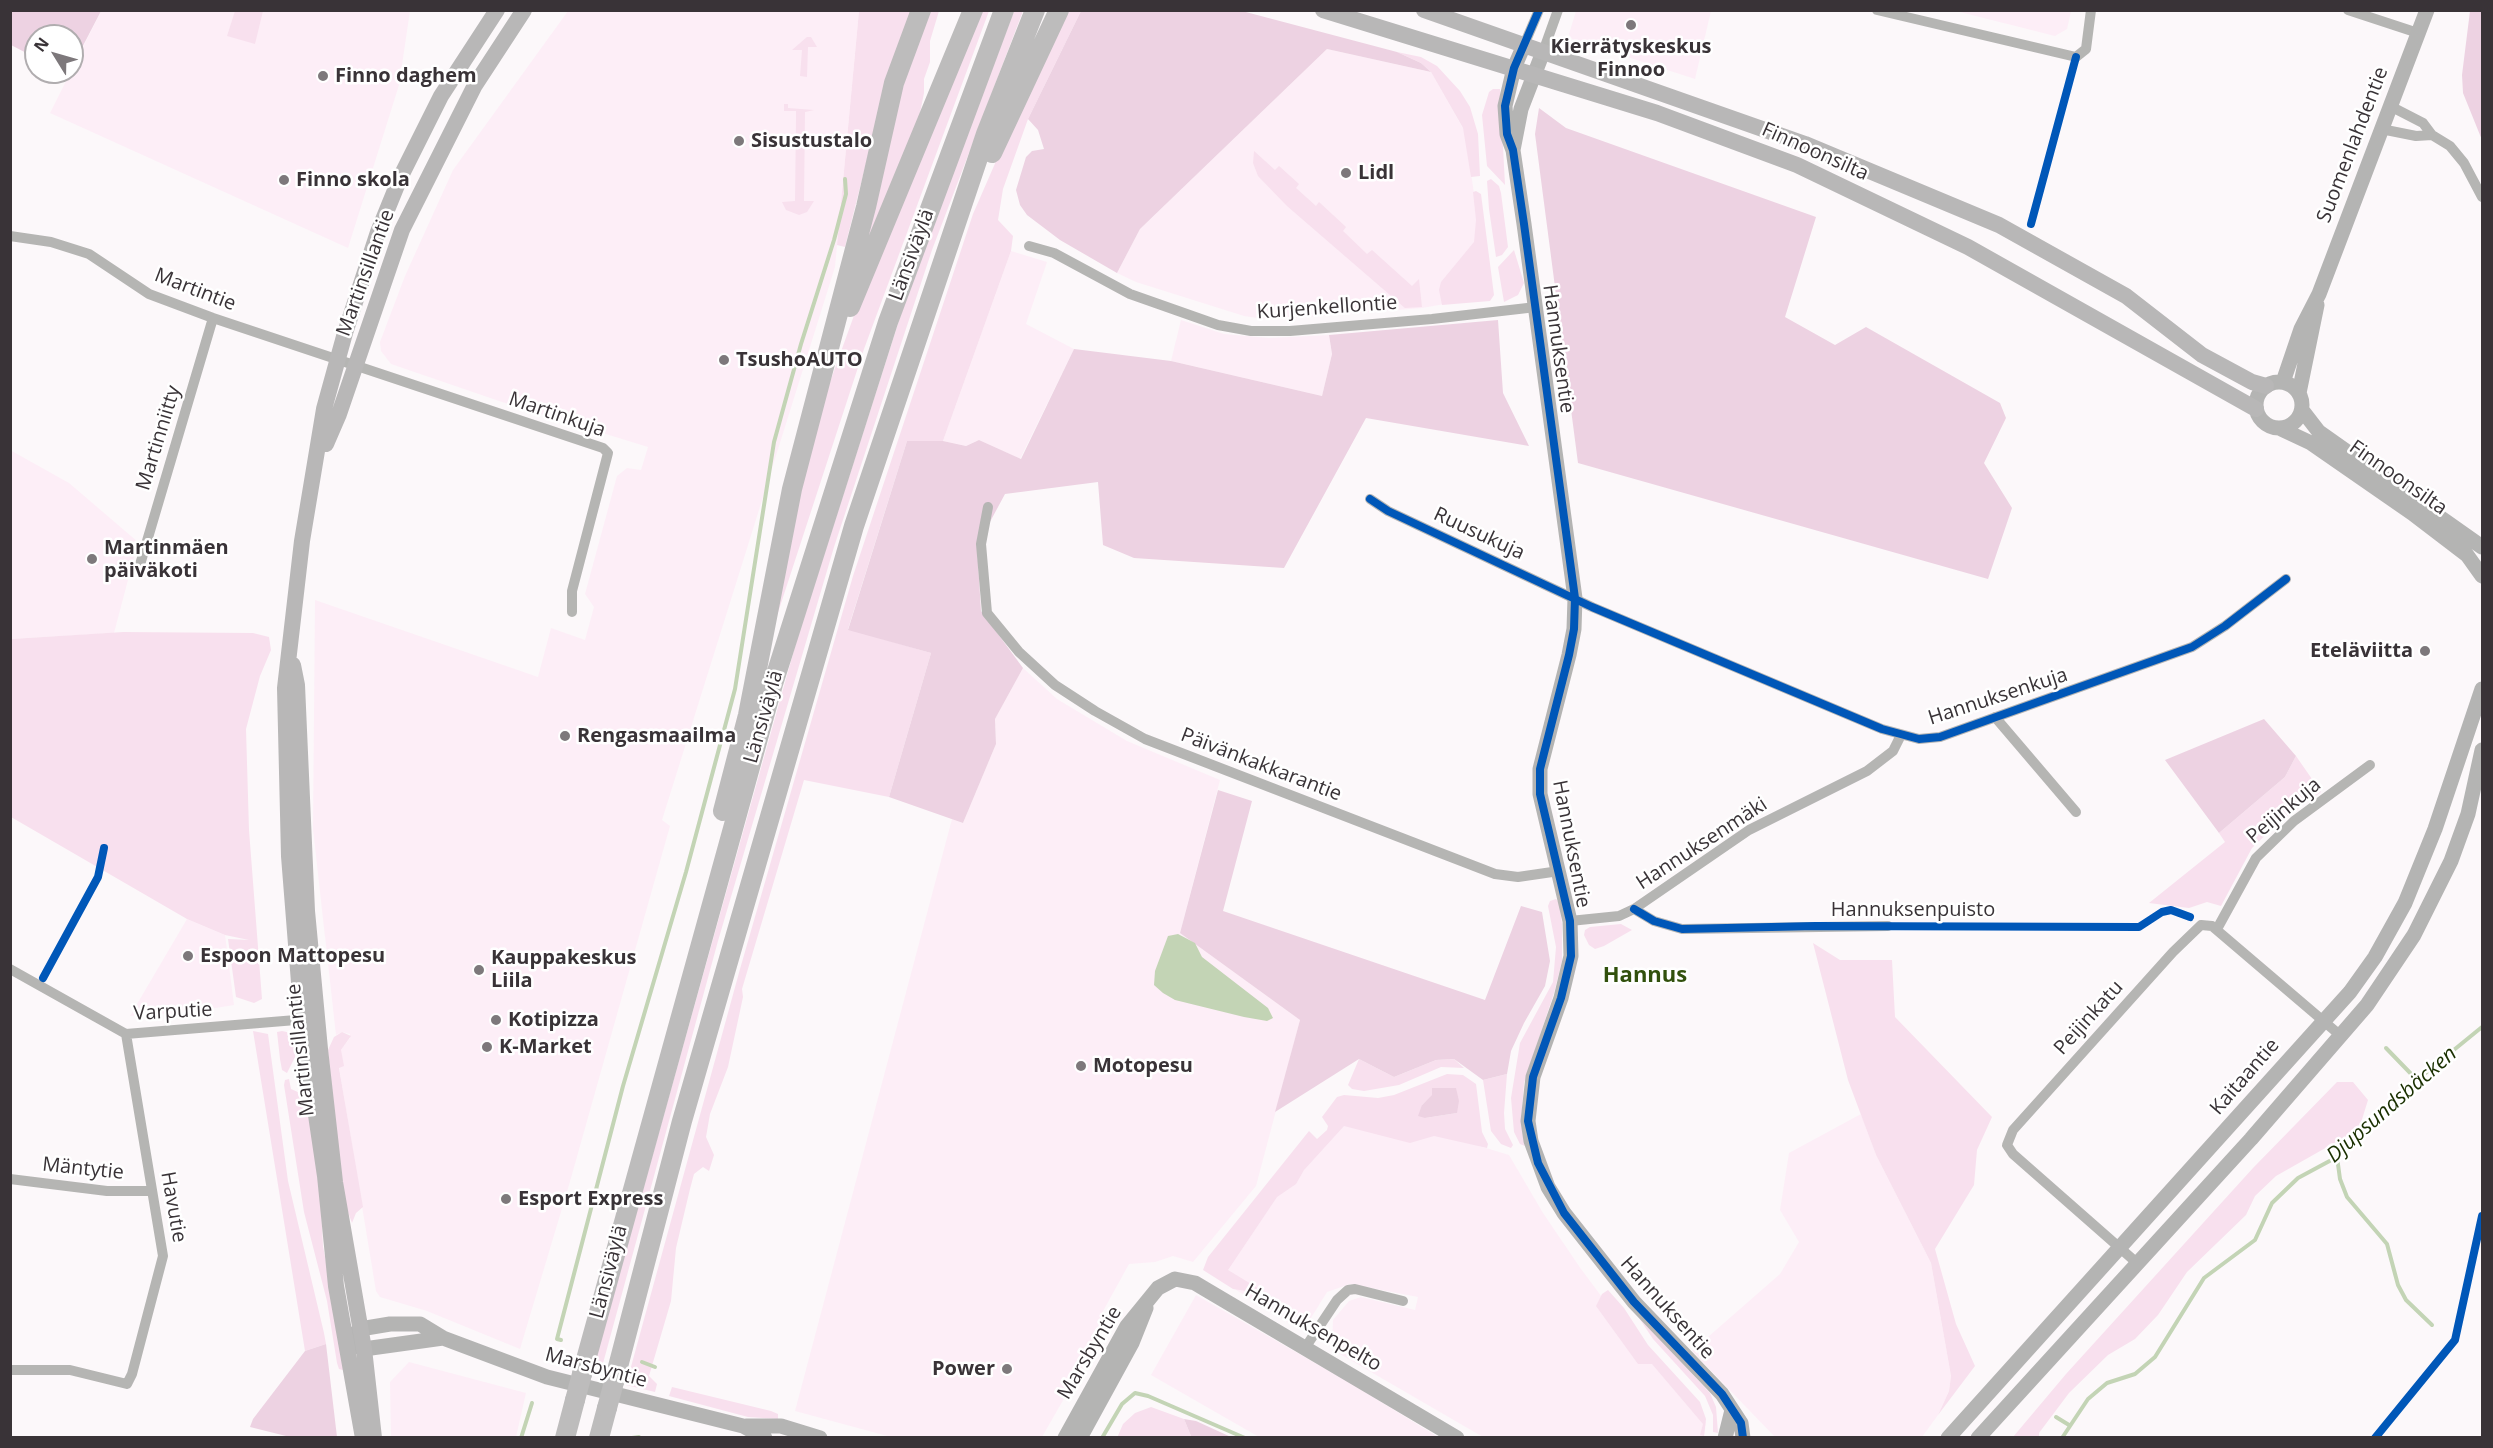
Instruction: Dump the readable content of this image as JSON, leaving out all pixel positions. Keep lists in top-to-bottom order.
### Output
{
  "streets": {
    "highway": ["Länsiväylä"],
    "main road": [
      "Suomenlahdentie",
      "Finnoonsilta",
      "Martinsillantie",
      "Hannuksentie",
      "Kaitaantie",
      "Hannuksenpelto",
      "Marsbyntie"
    ],
    "street": [
      "Martintie",
      "Kurjenkellontie",
      "Martinkuja",
      "Martinniitty",
      "Ruusukuja",
      "Hannuksenkuja",
      "Päivänkakkarantie",
      "Peijinkuja",
      "Hannuksenmäki",
      "Hannuksenpuisto",
      "Varputie",
      "Peijinkatu",
      "Mäntytie",
      "Havutie"
    ]
  },
  "crossings": [
    ["Suomenlahdentie", "Finnoonsilta"],
    ["Finnoonsilta", "Hannuksentie"],
    ["Martinsillantie", "Martintie"],
    ["Martinsillantie", "Martinkuja"],
    ["Martinsillantie", "Varputie"],
    ["Martinsillantie", "Marsbyntie"],
    ["Martintie", "Martinkuja"],
    ["Martintie", "Martinniitty"],
    ["Kurjenkellontie", "Hannuksentie"],
    ["Hannuksentie", "Ruusukuja"],
    ["Hannuksentie", "Hannuksenkuja"],
    ["Hannuksentie", "Päivänkakkarantie"],
    ["Hannuksentie", "Hannuksenmäki"],
    ["Ruusukuja", "Hannuksenkuja"],
    ["Hannuksenkuja", "Hannuksenmäki"],
    ["Peijinkuja", "Peijinkatu"],
    ["Hannuksenmäki", "Hannuksenpuisto"],
    ["Varputie", "Havutie"],
    ["Peijinkatu", "Kaitaantie"],
    ["Mäntytie", "Havutie"],
    ["Hannuksenpelto", "Marsbyntie"]
  ],
  "districts": ["Hannus"],
  "water": ["Djupsundsbäcken"],
  "places": [
    "Kierrätyskeskus Finnoo",
    "Finno daghem",
    "Sisustustalo",
    "Lidl",
    "Finno skola",
    "TsushoAUTO",
    "Martinmäen päiväkoti",
    "Eteläviitta",
    "Rengasmaailma",
    "Espoon Mattopesu",
    "Kauppakeskus Liila",
    "Kotipizza",
    "K-Market",
    "Motopesu",
    "Esport Express",
    "Power"
  ],
  "north": "top left"
}
